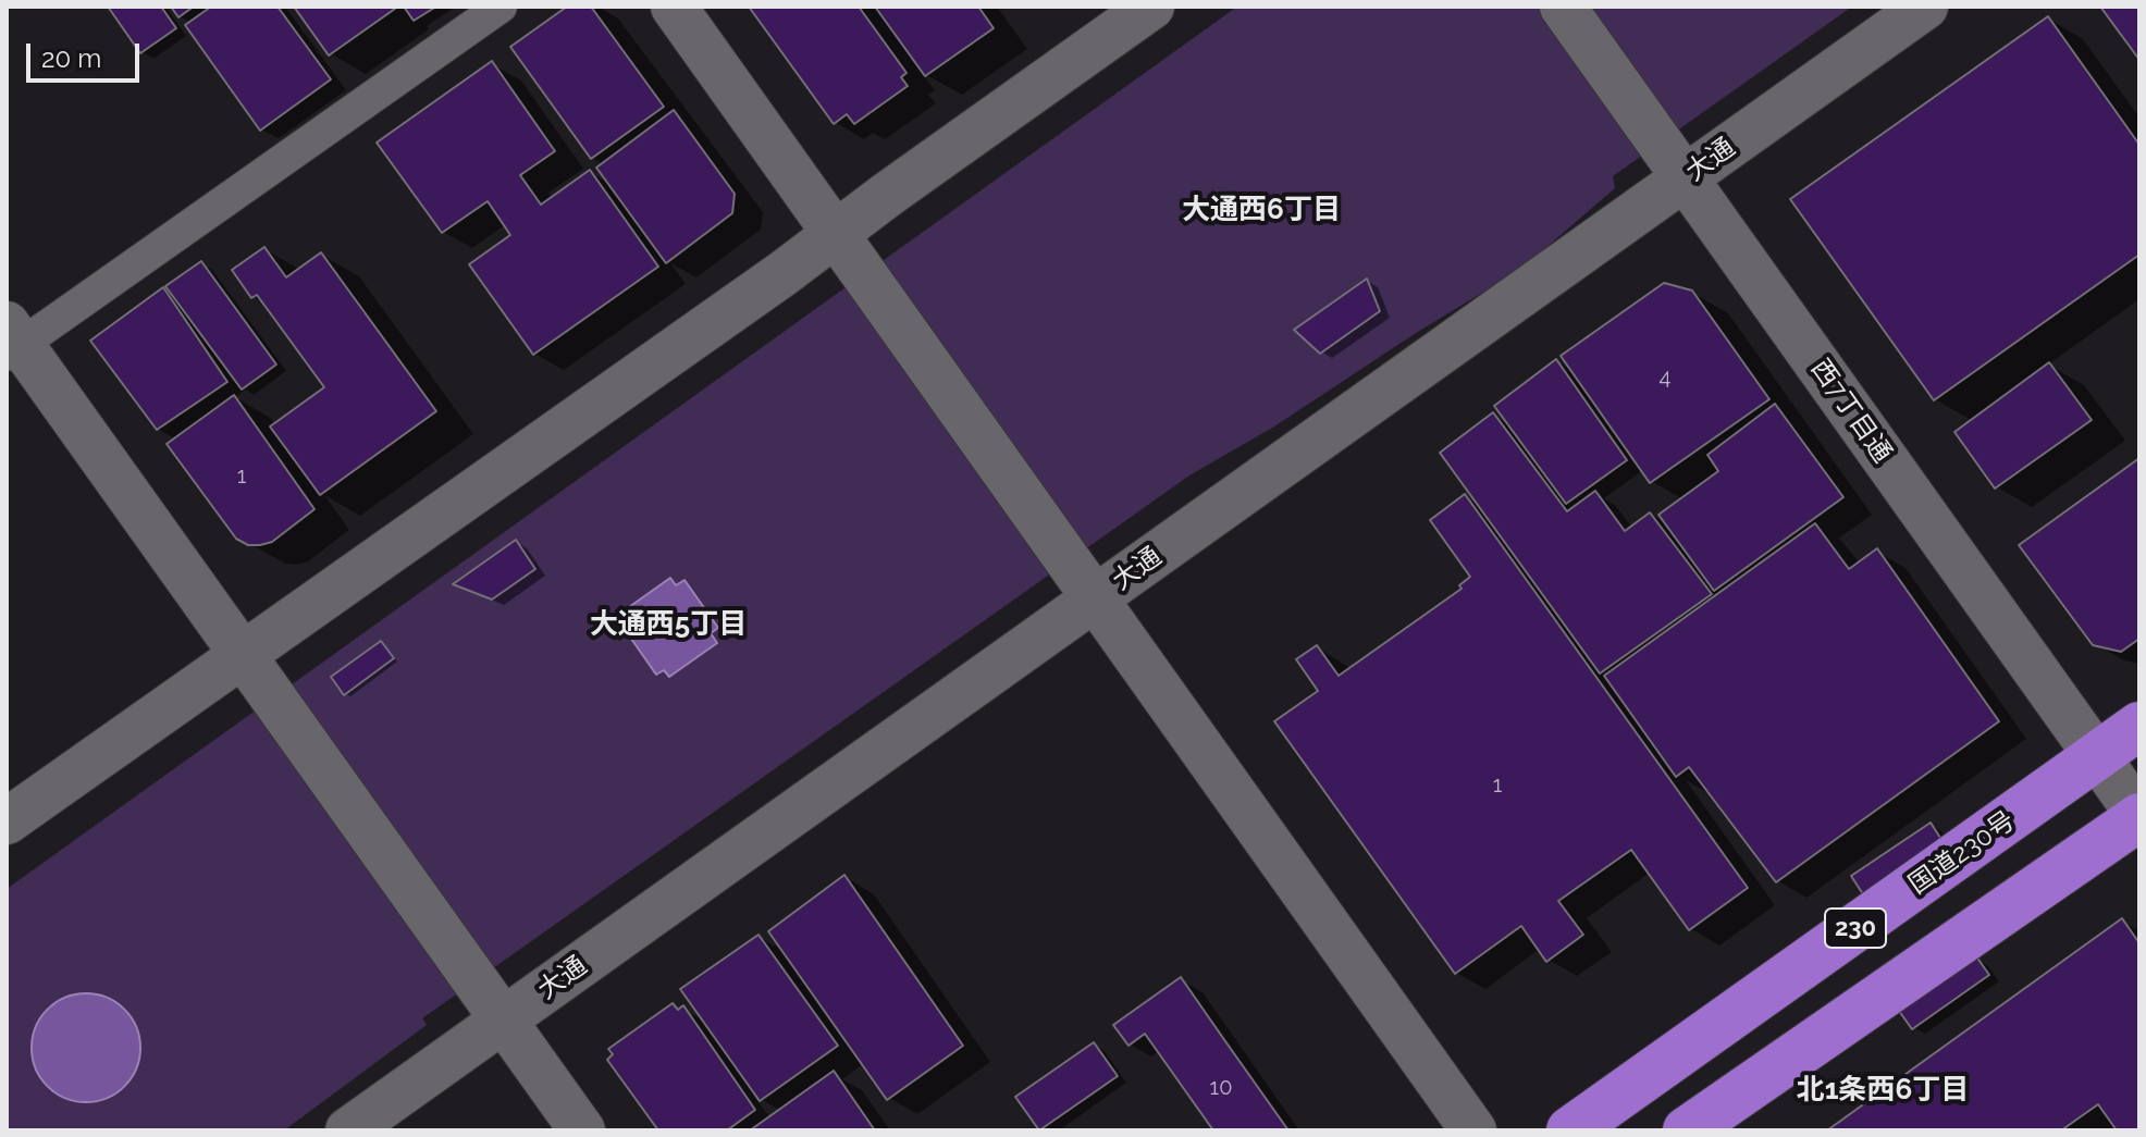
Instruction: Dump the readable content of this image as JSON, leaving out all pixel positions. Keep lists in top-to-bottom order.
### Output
{
  "streets": {
    "highway": ["国道230号", "230"],
    "street": ["大通", "西7丁目通"]
  },
  "crossings": [
    ["大通", "西7丁目通"],
    ["西7丁目通", "国道230号"],
    ["西7丁目通", "230"]
  ],
  "districts": ["大通西6丁目", "大通西5丁目", "北1条西6丁目"],
  "house_numbers": [
    "4",
    "1",
    "1",
    "10"
  ],
  "scale_bar": "20 m"
}
